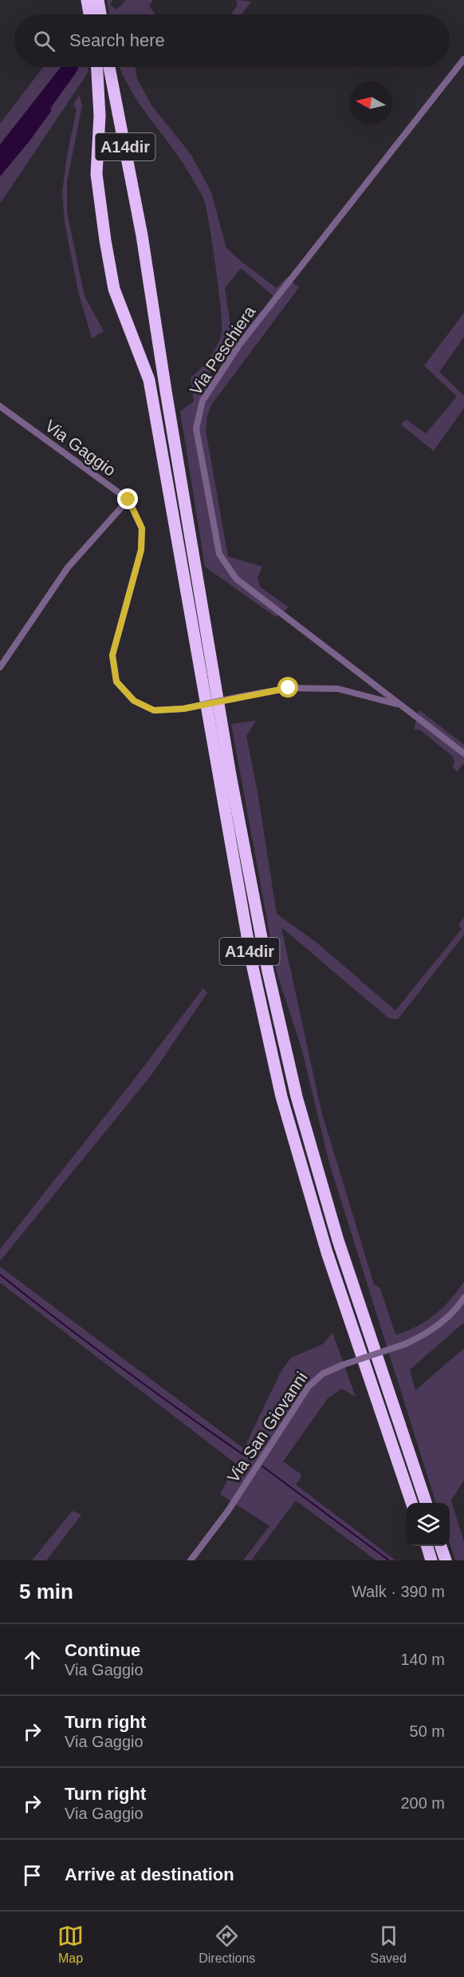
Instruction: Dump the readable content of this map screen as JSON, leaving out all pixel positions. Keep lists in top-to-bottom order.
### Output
{
  "streets": {
    "highway": ["A14dir"],
    "street": ["Via Peschiera", "Via Gaggio", "Via San Giovanni"]
  },
  "crossings": [
    ["Via Peschiera", "Via Gaggio"]
  ],
  "north": "left",
  "page": {
    "search": "Search here",
    "heading": ["5 min", "Walk · 390 m"],
    "list": [
      ["Continue", "Via Gaggio", "140 m"],
      ["Turn right", "Via Gaggio", "50 m"],
      ["Turn right", "Via Gaggio", "200 m"],
      "Arrive at destination"
    ],
    "nav": ["Map", "Directions", "Saved"]
  }
}
